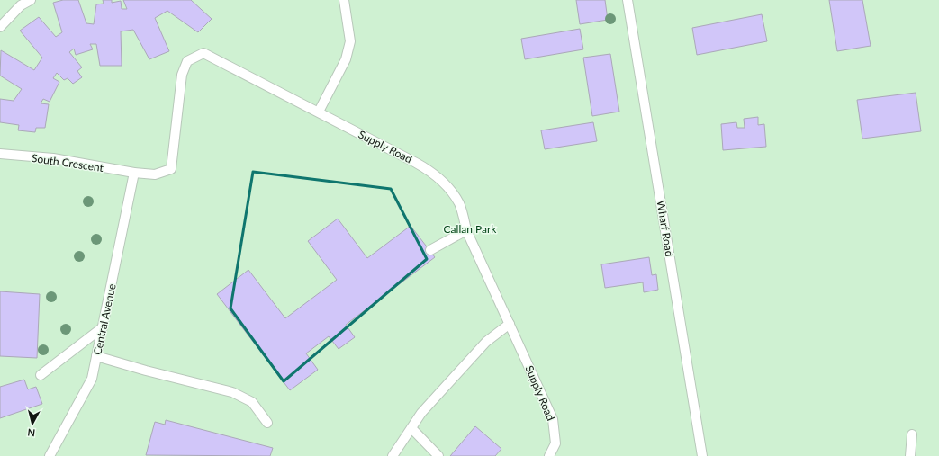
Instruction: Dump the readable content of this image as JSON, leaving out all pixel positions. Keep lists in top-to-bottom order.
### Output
{
  "streets": {
    "lane": [
      "Supply Road",
      "South Crescent",
      "Wharf Road",
      "Central Avenue"
    ]
  },
  "crossings": [
    ["Supply Road", "South Crescent"],
    ["Supply Road", "Central Avenue"],
    ["South Crescent", "Central Avenue"]
  ],
  "parks": ["Callan Park"],
  "north": "bottom"
}
